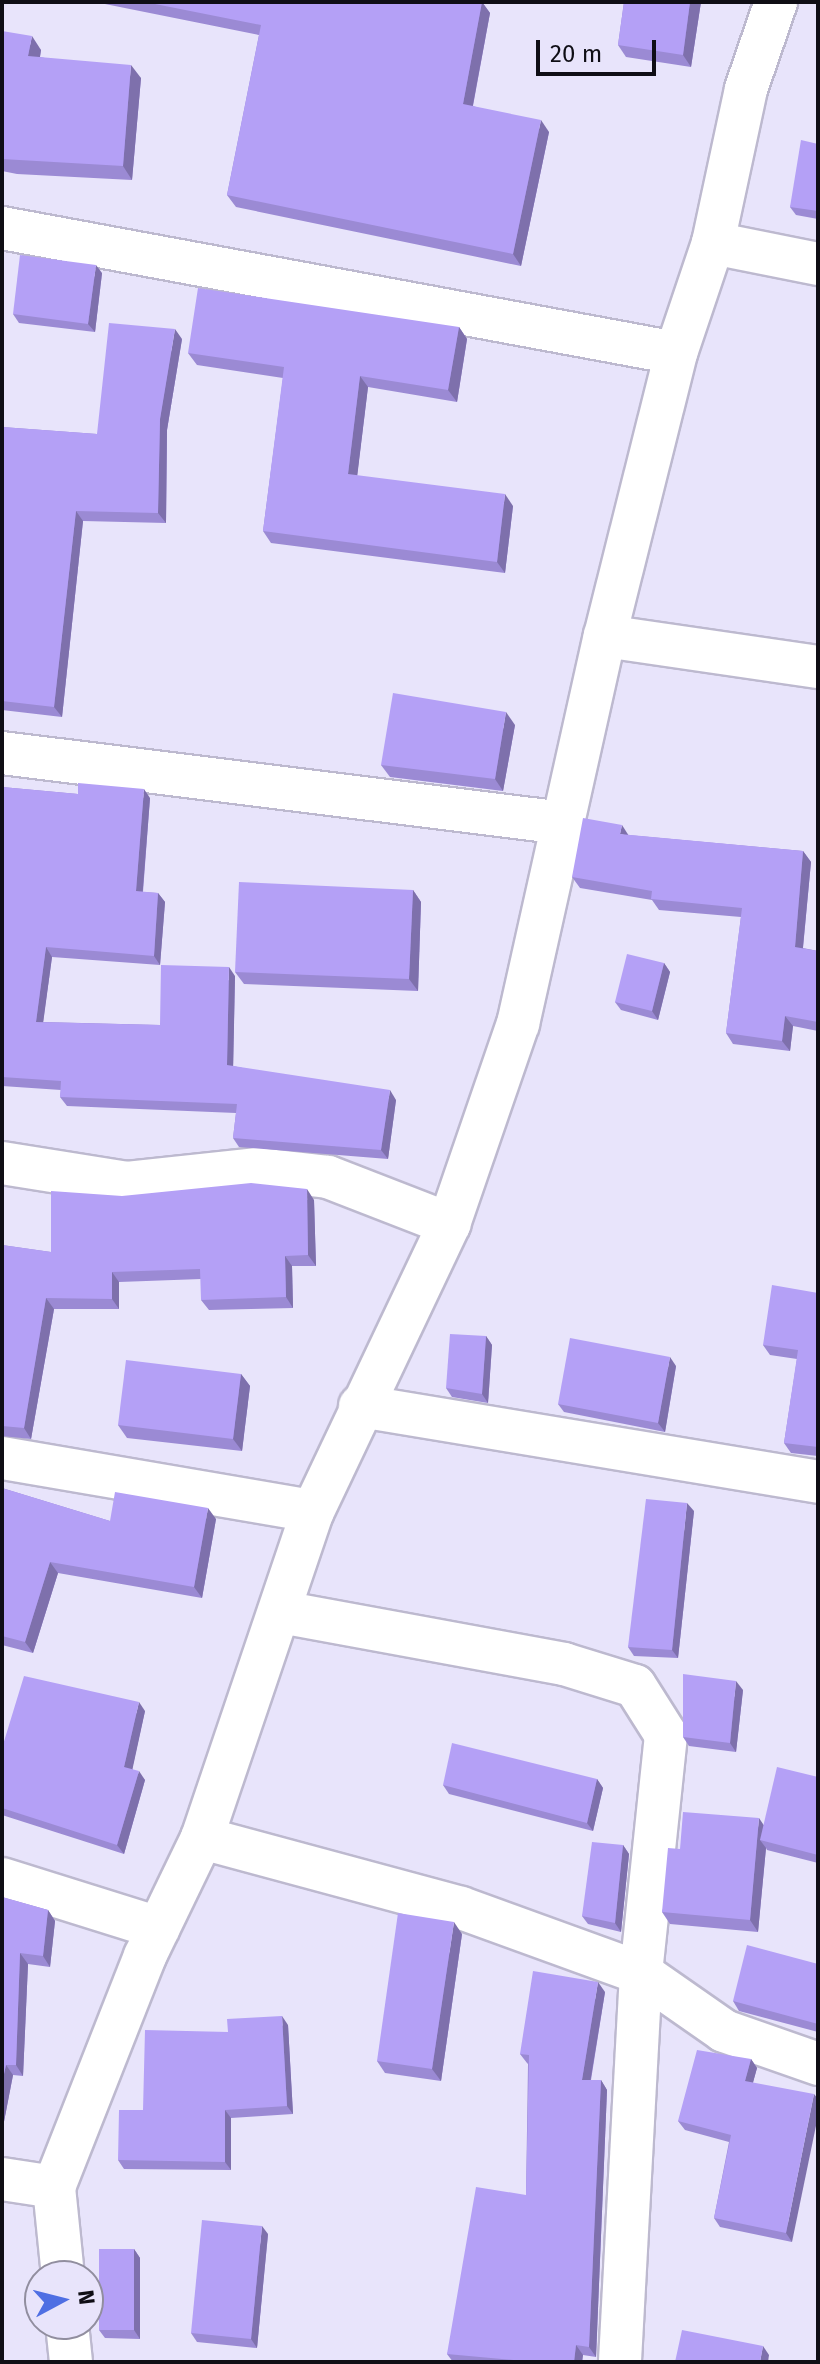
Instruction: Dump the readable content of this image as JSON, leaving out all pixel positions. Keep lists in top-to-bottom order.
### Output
{
  "scale_bar": "20 m",
  "north": "right"
}
